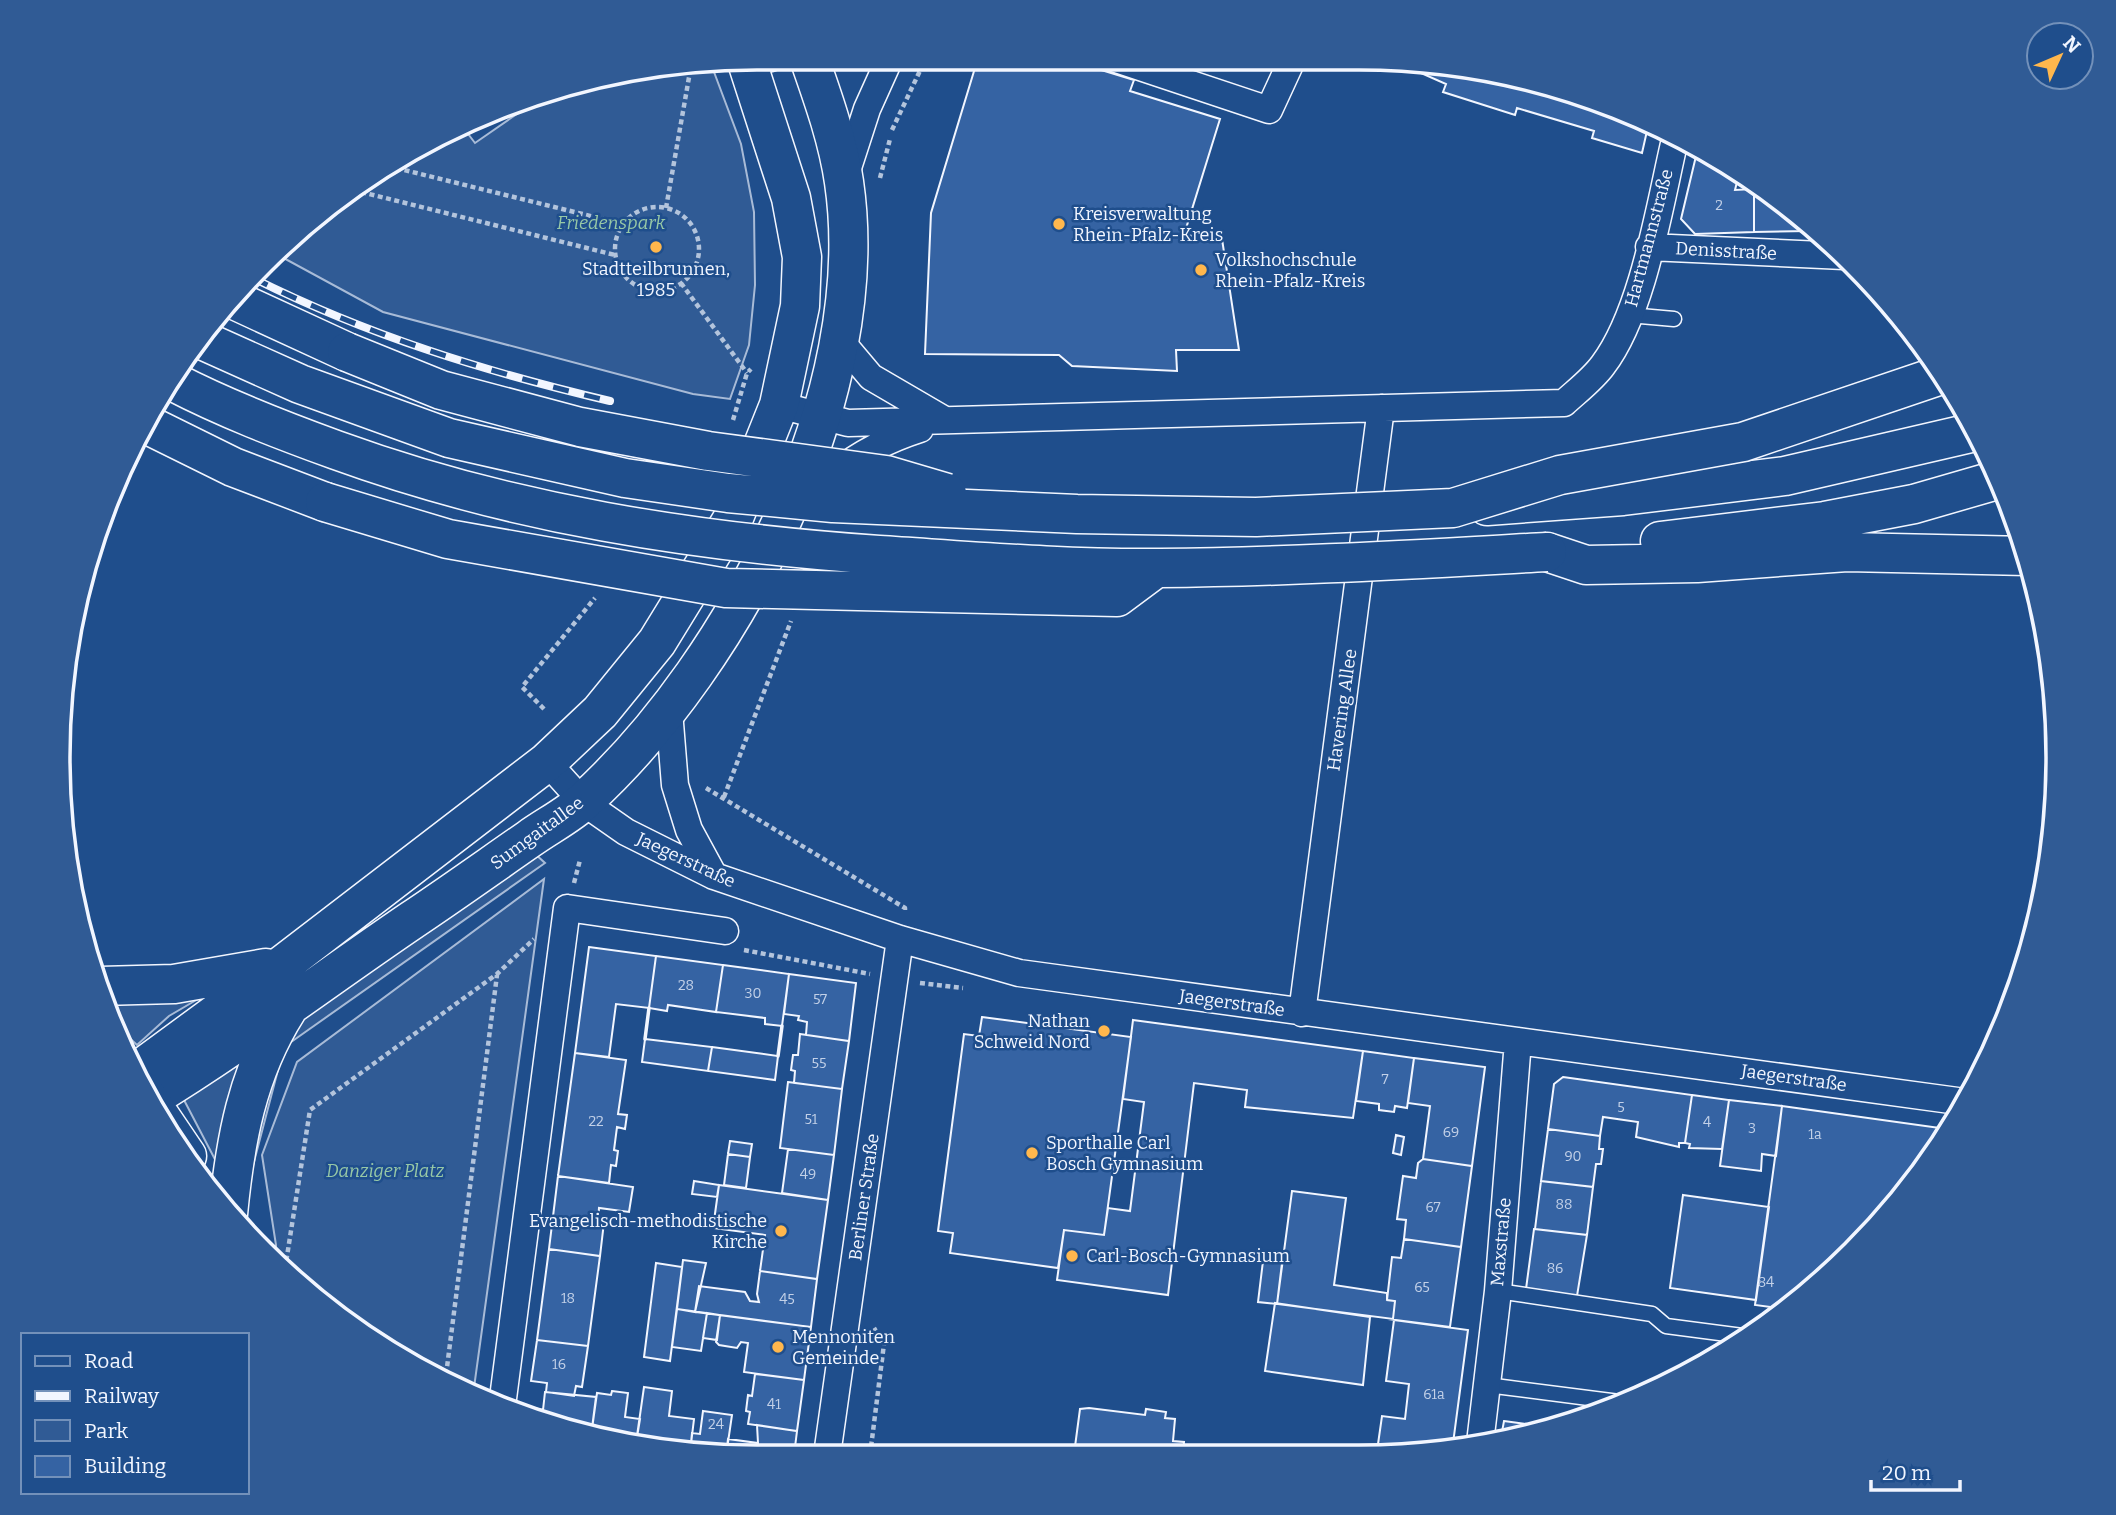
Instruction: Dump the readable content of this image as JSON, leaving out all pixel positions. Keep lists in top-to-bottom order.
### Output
{
  "streets": {
    "main road": ["Sumgaitallee"],
    "street": [
      "Hartmannstraße",
      "Denisstraße",
      "Havering Allee",
      "Jaegerstraße",
      "Berliner Straße",
      "Maxstraße"
    ]
  },
  "crossings": [
    ["Hartmannstraße", "Denisstraße"],
    ["Hartmannstraße", "Havering Allee"],
    ["Havering Allee", "Jaegerstraße"],
    ["Sumgaitallee", "Jaegerstraße"],
    ["Jaegerstraße", "Berliner Straße"],
    ["Jaegerstraße", "Maxstraße"]
  ],
  "parks": ["Friedenspark", "Danziger Platz"],
  "places": [
    "Kreisverwaltung Rhein-Pfalz-Kreis",
    "Stadtteilbrunnen, 1985",
    "Volkshochschule Rhein-Pfalz-Kreis",
    "Nathan Schweid Nord",
    "Sporthalle Carl Bosch Gymnasium",
    "Evangelisch-methodistische Kirche",
    "Carl-Bosch-Gymnasium",
    "Mennoniten Gemeinde"
  ],
  "house_numbers": [
    "2",
    "28",
    "30",
    "57",
    "55",
    "7",
    "5",
    "51",
    "22",
    "4",
    "3",
    "69",
    "1a",
    "90",
    "49",
    "88",
    "67",
    "86",
    "84",
    "65",
    "18",
    "45",
    "16",
    "61a",
    "41",
    "24"
  ],
  "legend": [
    "Road",
    "Railway",
    "Park",
    "Building"
  ],
  "scale_bar": "20 m",
  "north": "top right"
}
